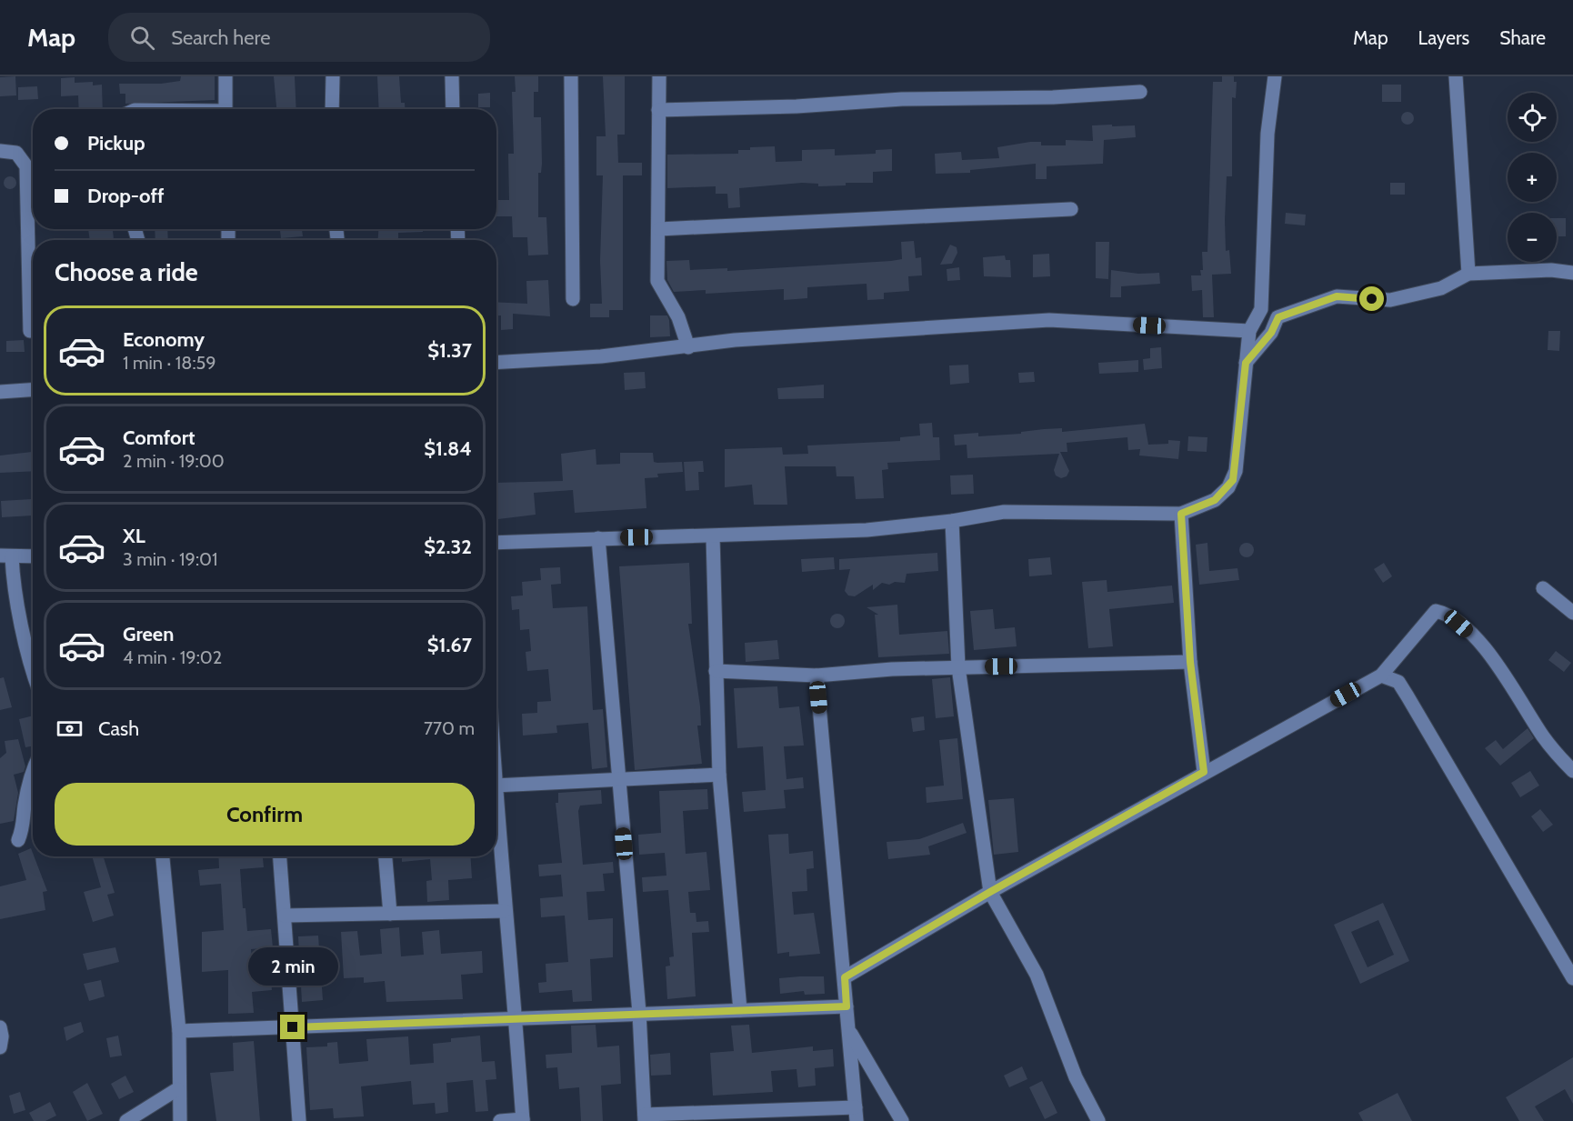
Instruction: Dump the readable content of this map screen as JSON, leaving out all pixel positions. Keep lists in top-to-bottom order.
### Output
{
  "page": {
    "header": "Map",
    "search": "Search here",
    "nav": ["Map", "Layers", "Share"],
    "map_buttons": ["+", "−"],
    "banner": ["Pickup", "Drop-off"],
    "heading": "Choose a ride",
    "list": [
      {
        "name": "Economy",
        "note": "1 min · 18:59",
        "value": "$1.37"
      },
      {
        "name": "Comfort",
        "note": "2 min · 19:00",
        "value": "$1.84"
      },
      {
        "name": "XL",
        "note": "3 min · 19:01",
        "value": "$2.32"
      },
      {
        "name": "Green",
        "note": "4 min · 19:02",
        "value": "$1.67"
      }
    ],
    "pay": ["Cash", "770 m"],
    "buttons": "Confirm",
    "bubble": "2 min"
  }
}
